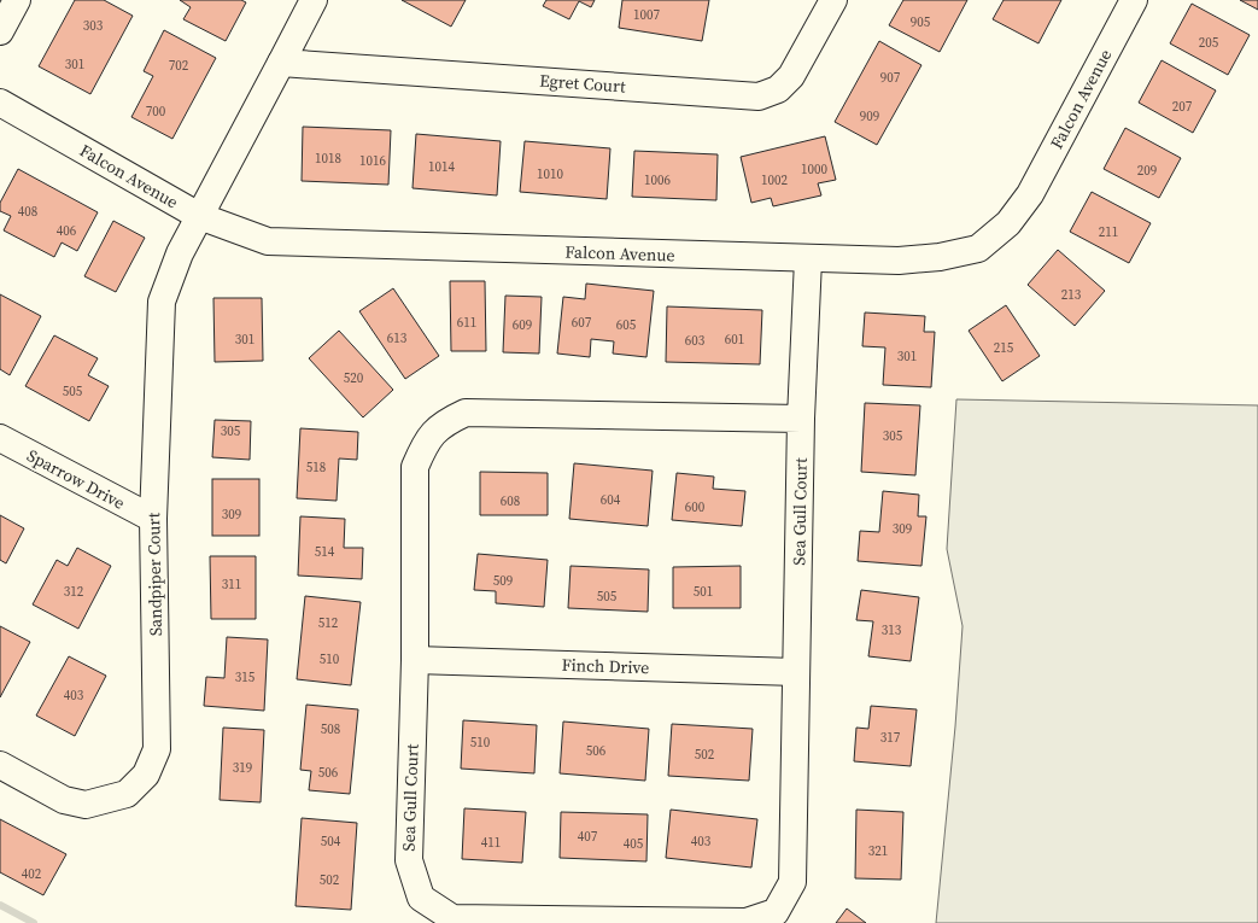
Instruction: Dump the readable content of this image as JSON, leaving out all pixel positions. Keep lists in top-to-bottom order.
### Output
{
  "streets": {
    "street": [
      "Egret Court",
      "Falcon Avenue",
      "Sparrow Drive",
      "Sea Gull Court",
      "Sandpiper Court",
      "Finch Drive"
    ]
  },
  "crossings": [
    ["Falcon Avenue", "Sea Gull Court"],
    ["Falcon Avenue", "Sandpiper Court"],
    ["Sparrow Drive", "Sandpiper Court"],
    ["Sea Gull Court", "Finch Drive"]
  ],
  "house_numbers": [
    "1007",
    "905",
    "303",
    "205",
    "301",
    "702",
    "907",
    "207",
    "700",
    "909",
    "1018",
    "1016",
    "1014",
    "1000",
    "209",
    "1010",
    "1006",
    "1002",
    "408",
    "406",
    "211",
    "213",
    "611",
    "607",
    "609",
    "605",
    "613",
    "301",
    "601",
    "603",
    "215",
    "301",
    "520",
    "505",
    "305",
    "305",
    "518",
    "604",
    "608",
    "600",
    "309",
    "309",
    "514",
    "509",
    "311",
    "312",
    "501",
    "505",
    "512",
    "313",
    "510",
    "315",
    "403",
    "508",
    "317",
    "510",
    "506",
    "502",
    "319",
    "506",
    "407",
    "504",
    "403",
    "411",
    "405",
    "321",
    "402",
    "502"
  ]
}
